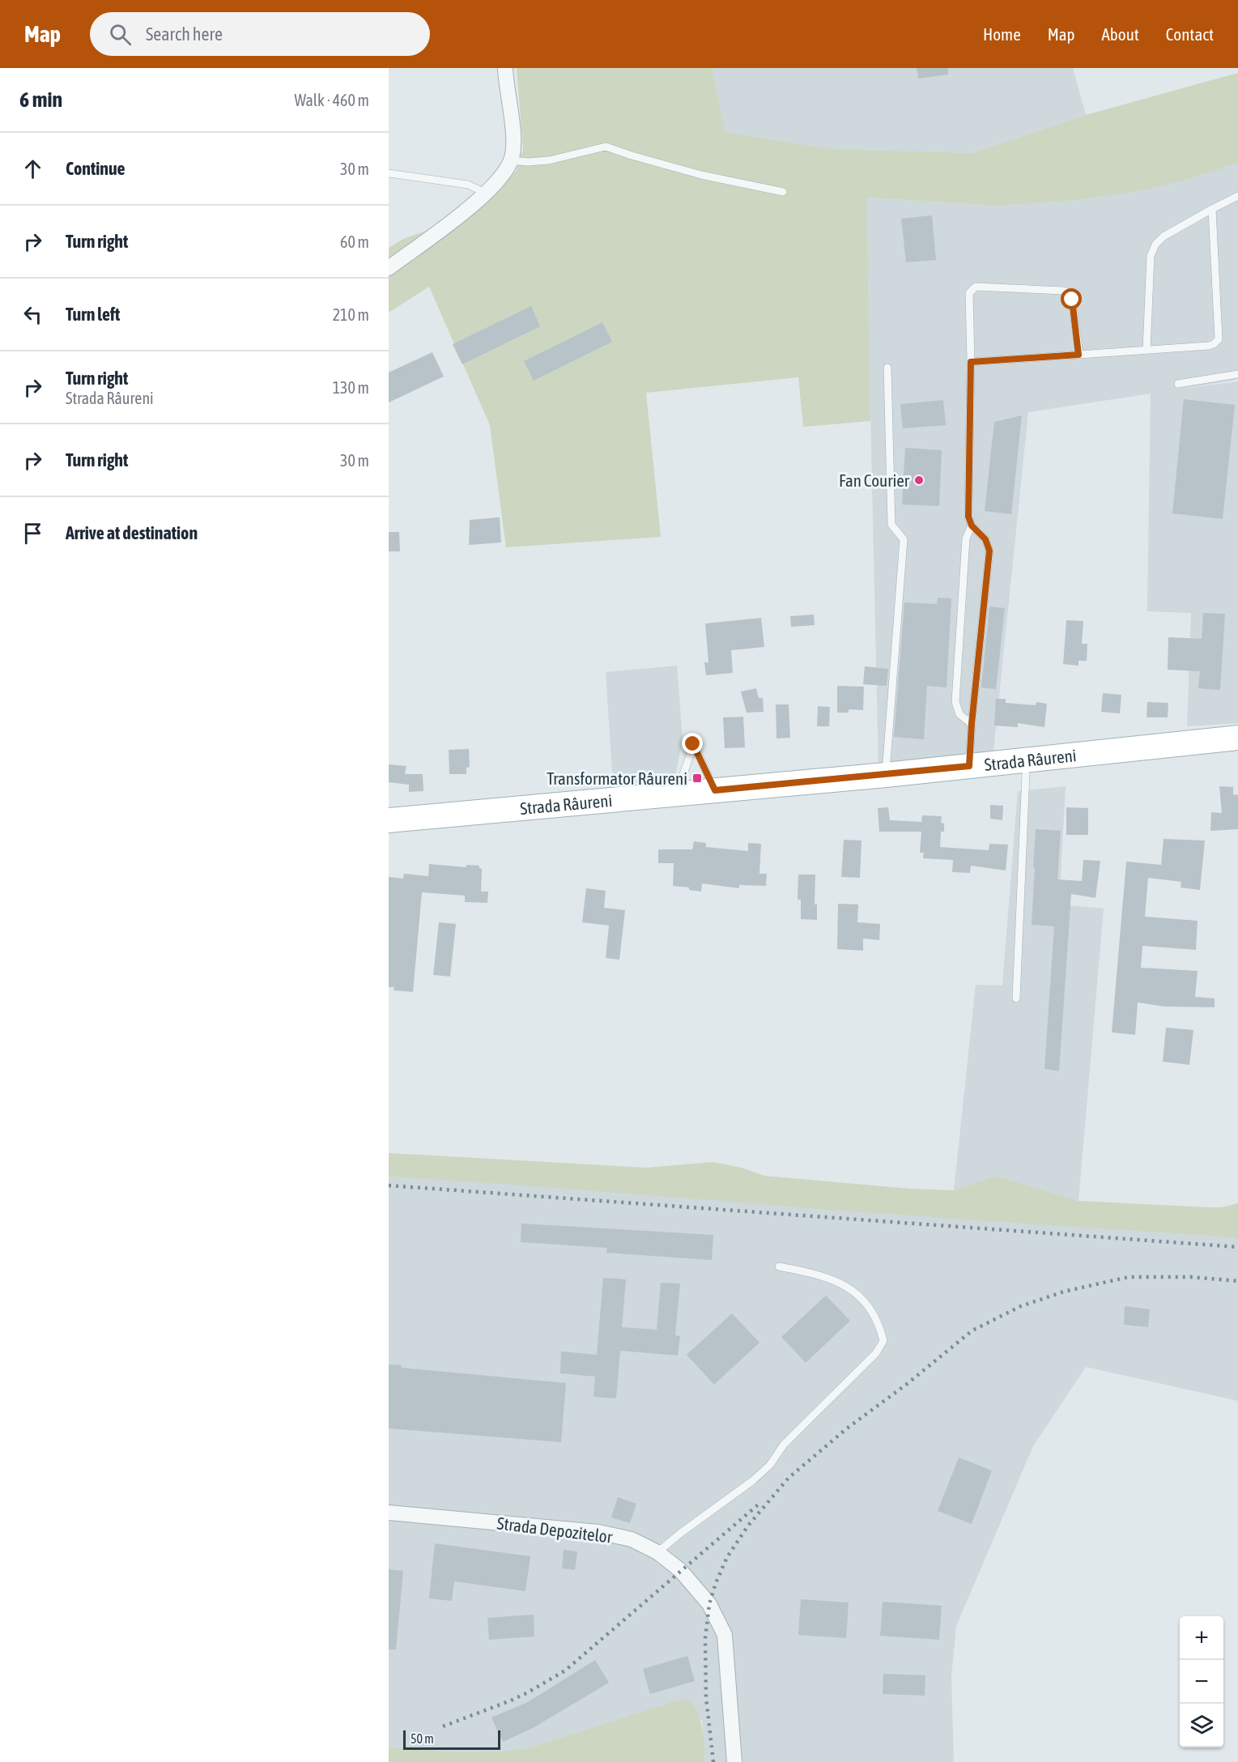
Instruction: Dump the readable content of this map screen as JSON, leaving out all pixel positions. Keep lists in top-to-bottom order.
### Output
{
  "streets": {
    "main road": ["Strada Râureni"],
    "street": ["Strada Depozitelor"]
  },
  "places": {
    "other": ["Fan Courier"],
    "transit": ["Transformator Râureni"]
  },
  "scale_bar": "50 m",
  "page": {
    "header": "Map",
    "search": "Search here",
    "nav": [
      "Home",
      "Map",
      "About",
      "Contact"
    ],
    "heading": ["6 min", "Walk · 460 m"],
    "list": [
      ["Continue", "30 m"],
      ["Turn right", "60 m"],
      ["Turn left", "210 m"],
      ["Turn right", "Strada Râureni", "130 m"],
      ["Turn right", "30 m"],
      "Arrive at destination"
    ],
    "map_buttons": ["+", "−"],
    "scale": "50 m"
  }
}
